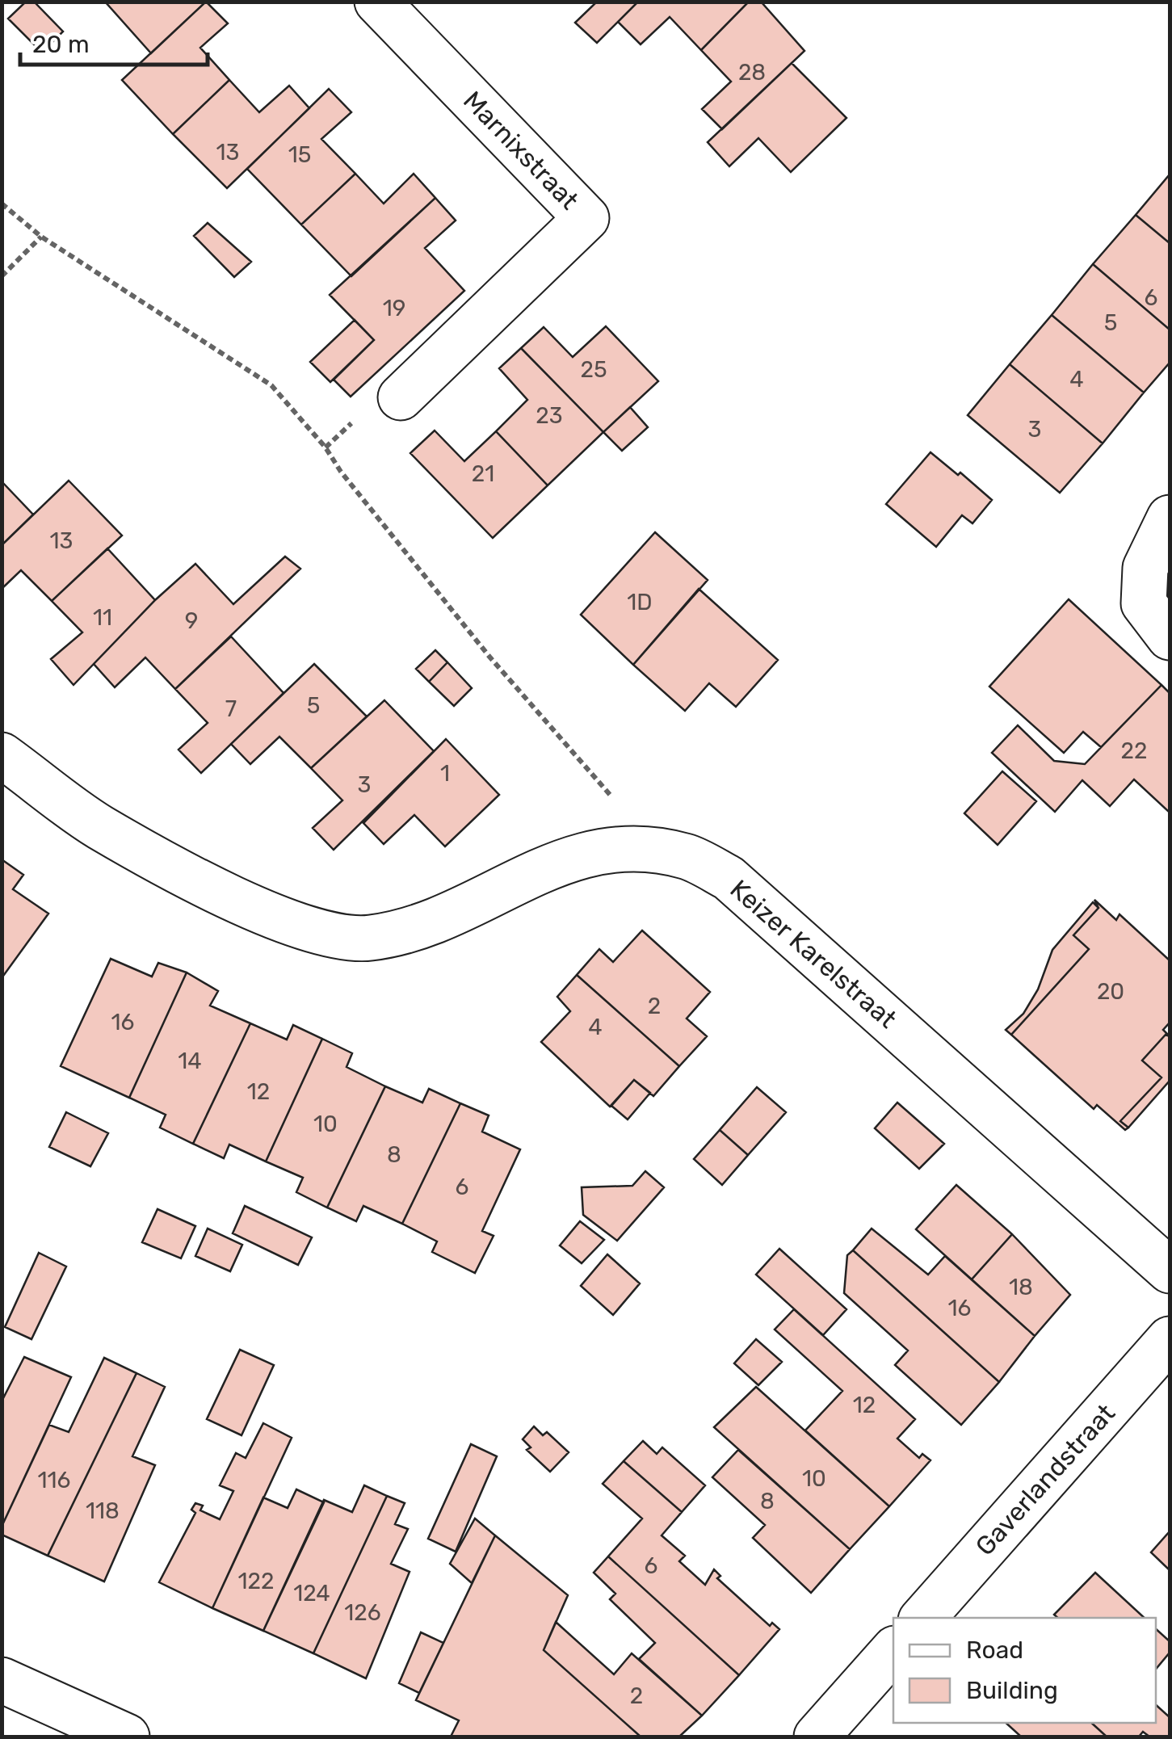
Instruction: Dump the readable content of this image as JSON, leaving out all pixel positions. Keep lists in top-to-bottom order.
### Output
{
  "streets": {
    "street": ["Marnixstraat", "Keizer Karelstraat", "Gaverlandstraat"]
  },
  "house_numbers": [
    "28",
    "13",
    "15",
    "6",
    "19",
    "5",
    "25",
    "4",
    "23",
    "3",
    "21",
    "13",
    "1D",
    "11",
    "9",
    "5",
    "7",
    "22",
    "1",
    "3",
    "20",
    "2",
    "16",
    "4",
    "14",
    "12",
    "10",
    "8",
    "6",
    "18",
    "16",
    "12",
    "10",
    "116",
    "8",
    "118",
    "6",
    "122",
    "124",
    "126",
    "2"
  ],
  "legend": ["Road", "Building"],
  "scale_bar": "20 m"
}
